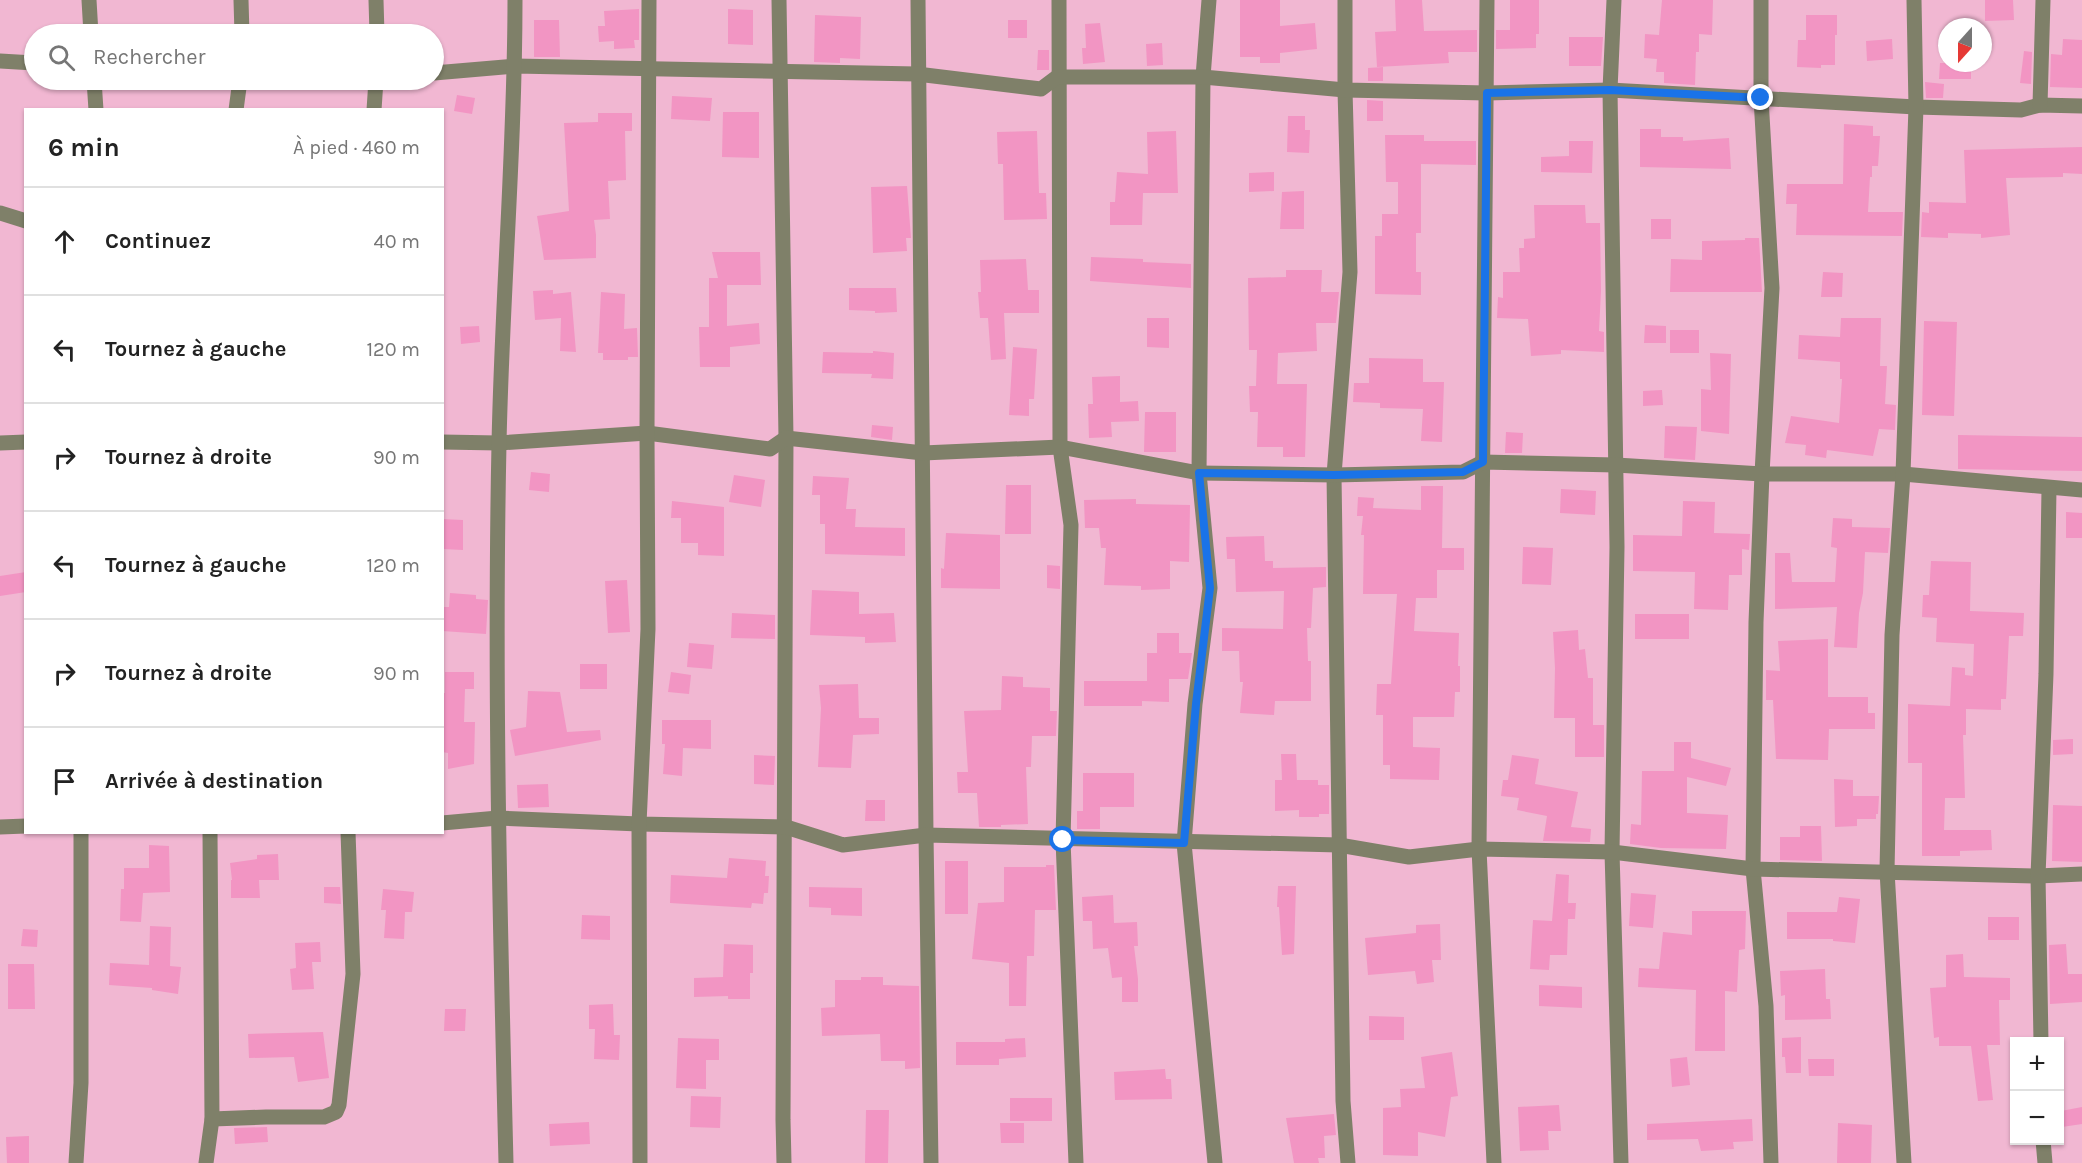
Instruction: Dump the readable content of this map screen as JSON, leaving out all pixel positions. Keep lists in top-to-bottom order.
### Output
{
  "north": "bottom",
  "page": {
    "search": "Rechercher",
    "heading": ["6 min", "À pied · 460 m"],
    "list": [
      ["Continuez", "40 m"],
      ["Tournez à gauche", "120 m"],
      ["Tournez à droite", "90 m"],
      ["Tournez à gauche", "120 m"],
      ["Tournez à droite", "90 m"],
      "Arrivée à destination"
    ],
    "map_buttons": ["+", "−"]
  }
}
